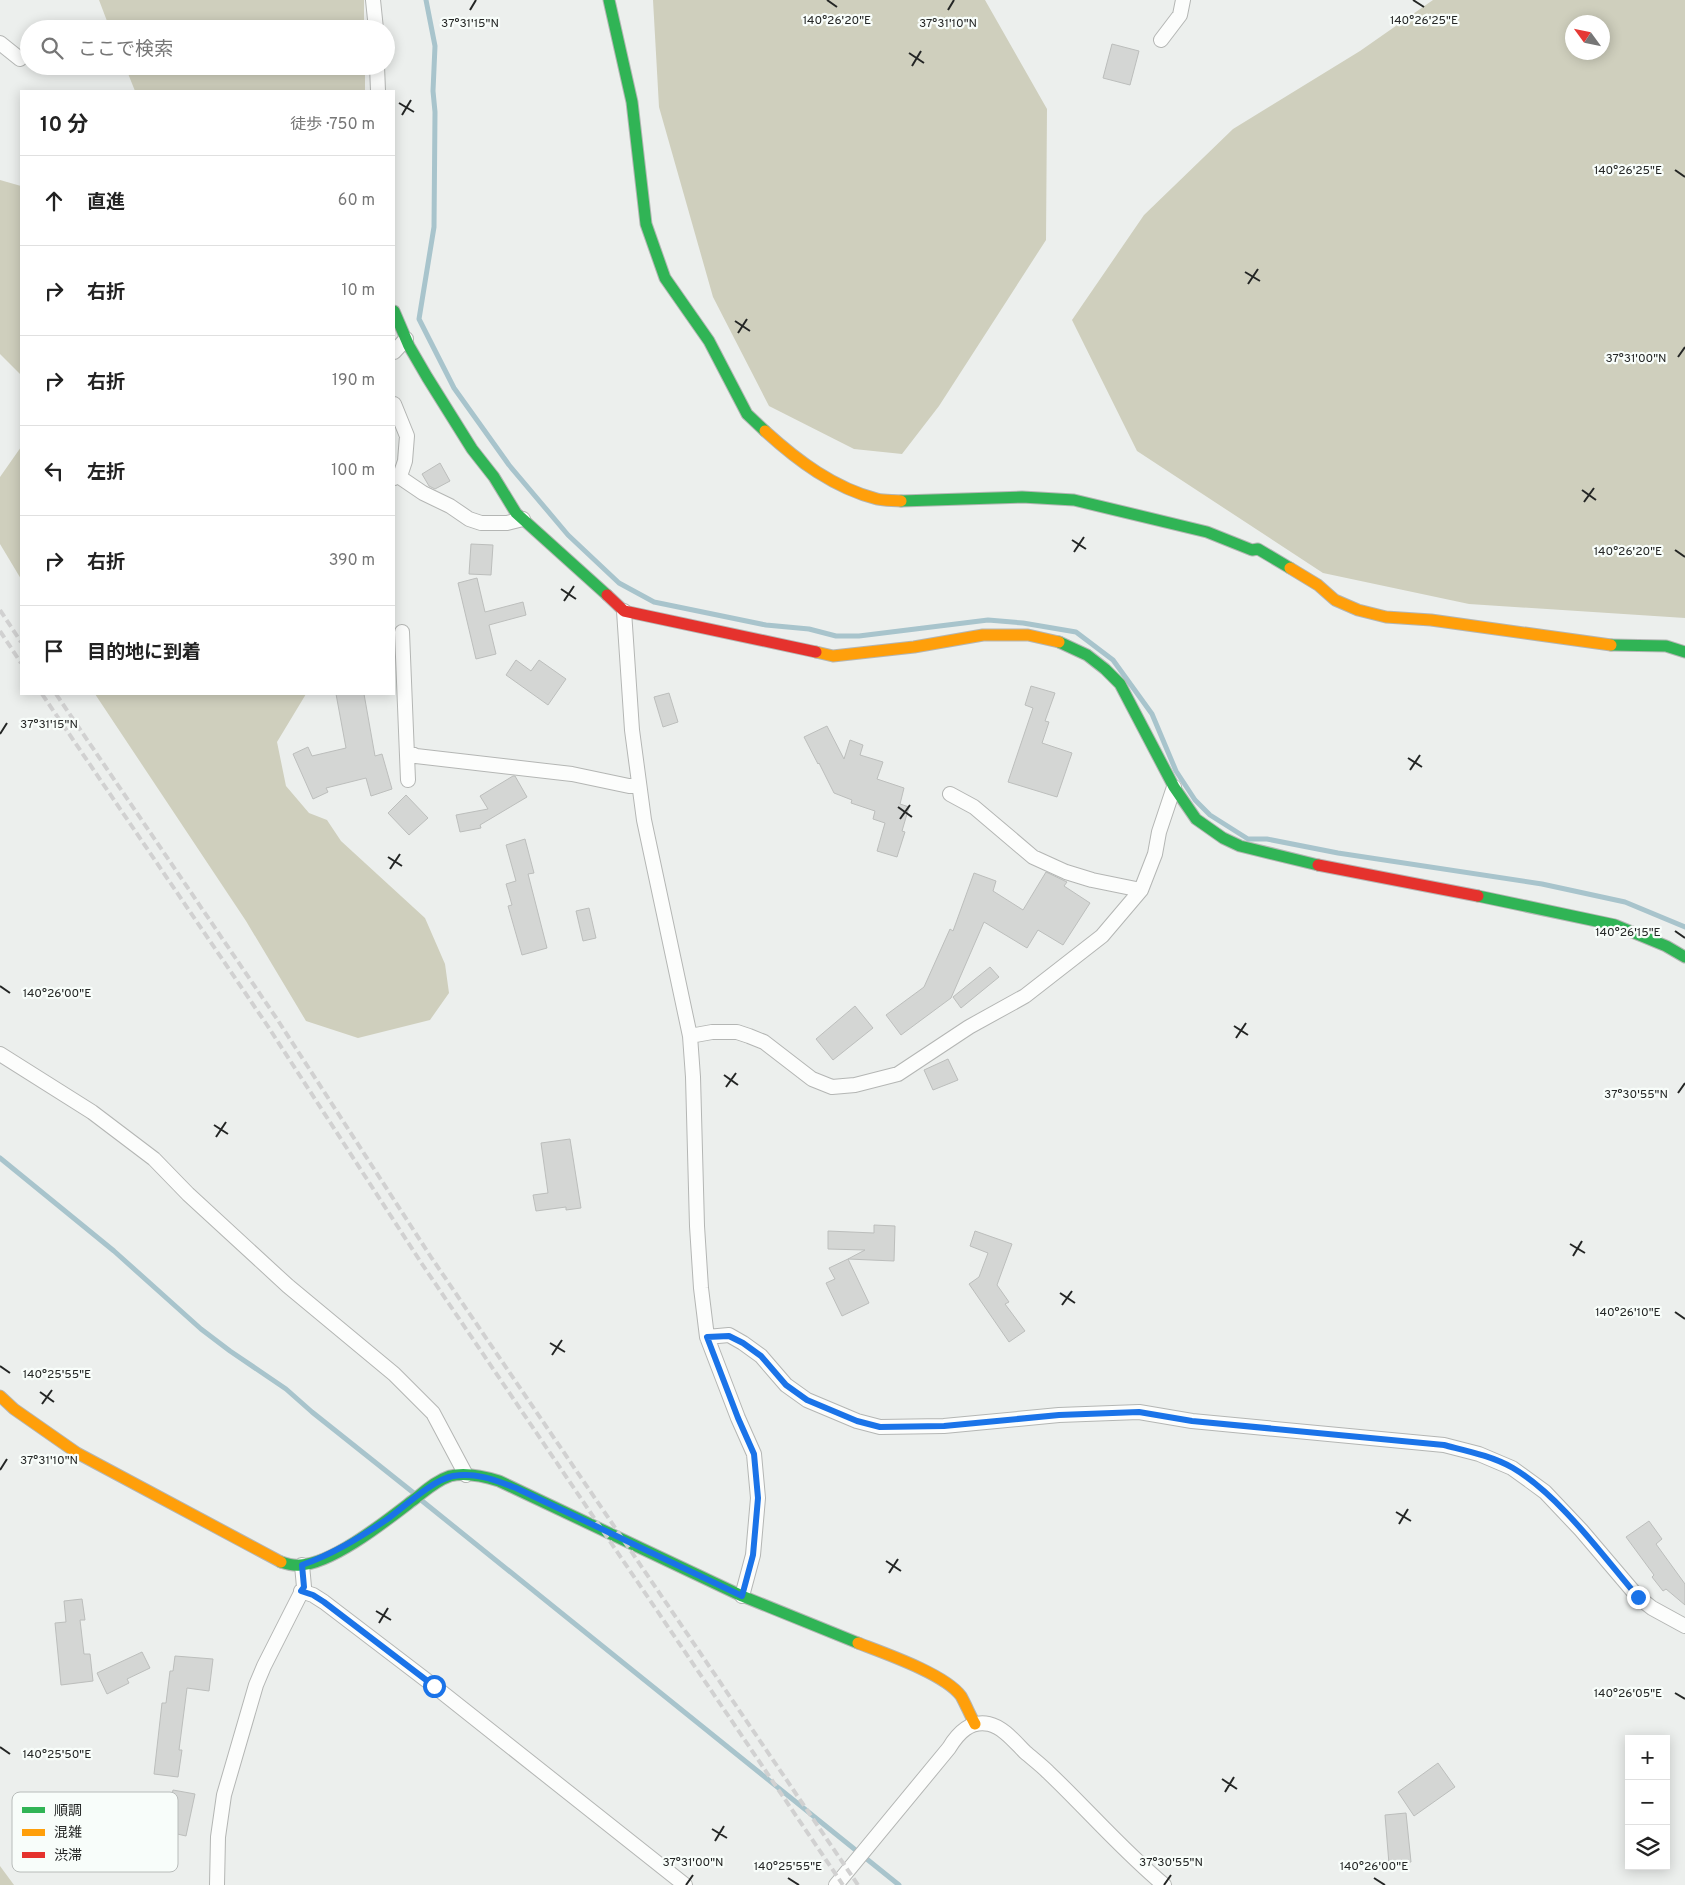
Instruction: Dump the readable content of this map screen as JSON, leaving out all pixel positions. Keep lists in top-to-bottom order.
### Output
{
  "legend": ["順調", "混雑", "渋滞"],
  "north": "top left",
  "page": {
    "search": "ここで検索",
    "heading": ["10 分", "徒歩 · 750 m"],
    "list": [
      ["直進", "60 m"],
      ["右折", "10 m"],
      ["右折", "190 m"],
      ["左折", "100 m"],
      ["右折", "390 m"],
      "目的地に到着"
    ],
    "map_buttons": ["+", "−"]
  },
  "coordinates": [
    "140°26'25\"E",
    "140°26'20\"E",
    "37°31'15\"N",
    "37°31'10\"N",
    "37°31'00\"N",
    "140°26'15\"E",
    "140°26'00\"E",
    "37°30'55\"N",
    "140°26'10\"E",
    "140°25'55\"E",
    "140°26'05\"E",
    "140°25'50\"E"
  ]
}
